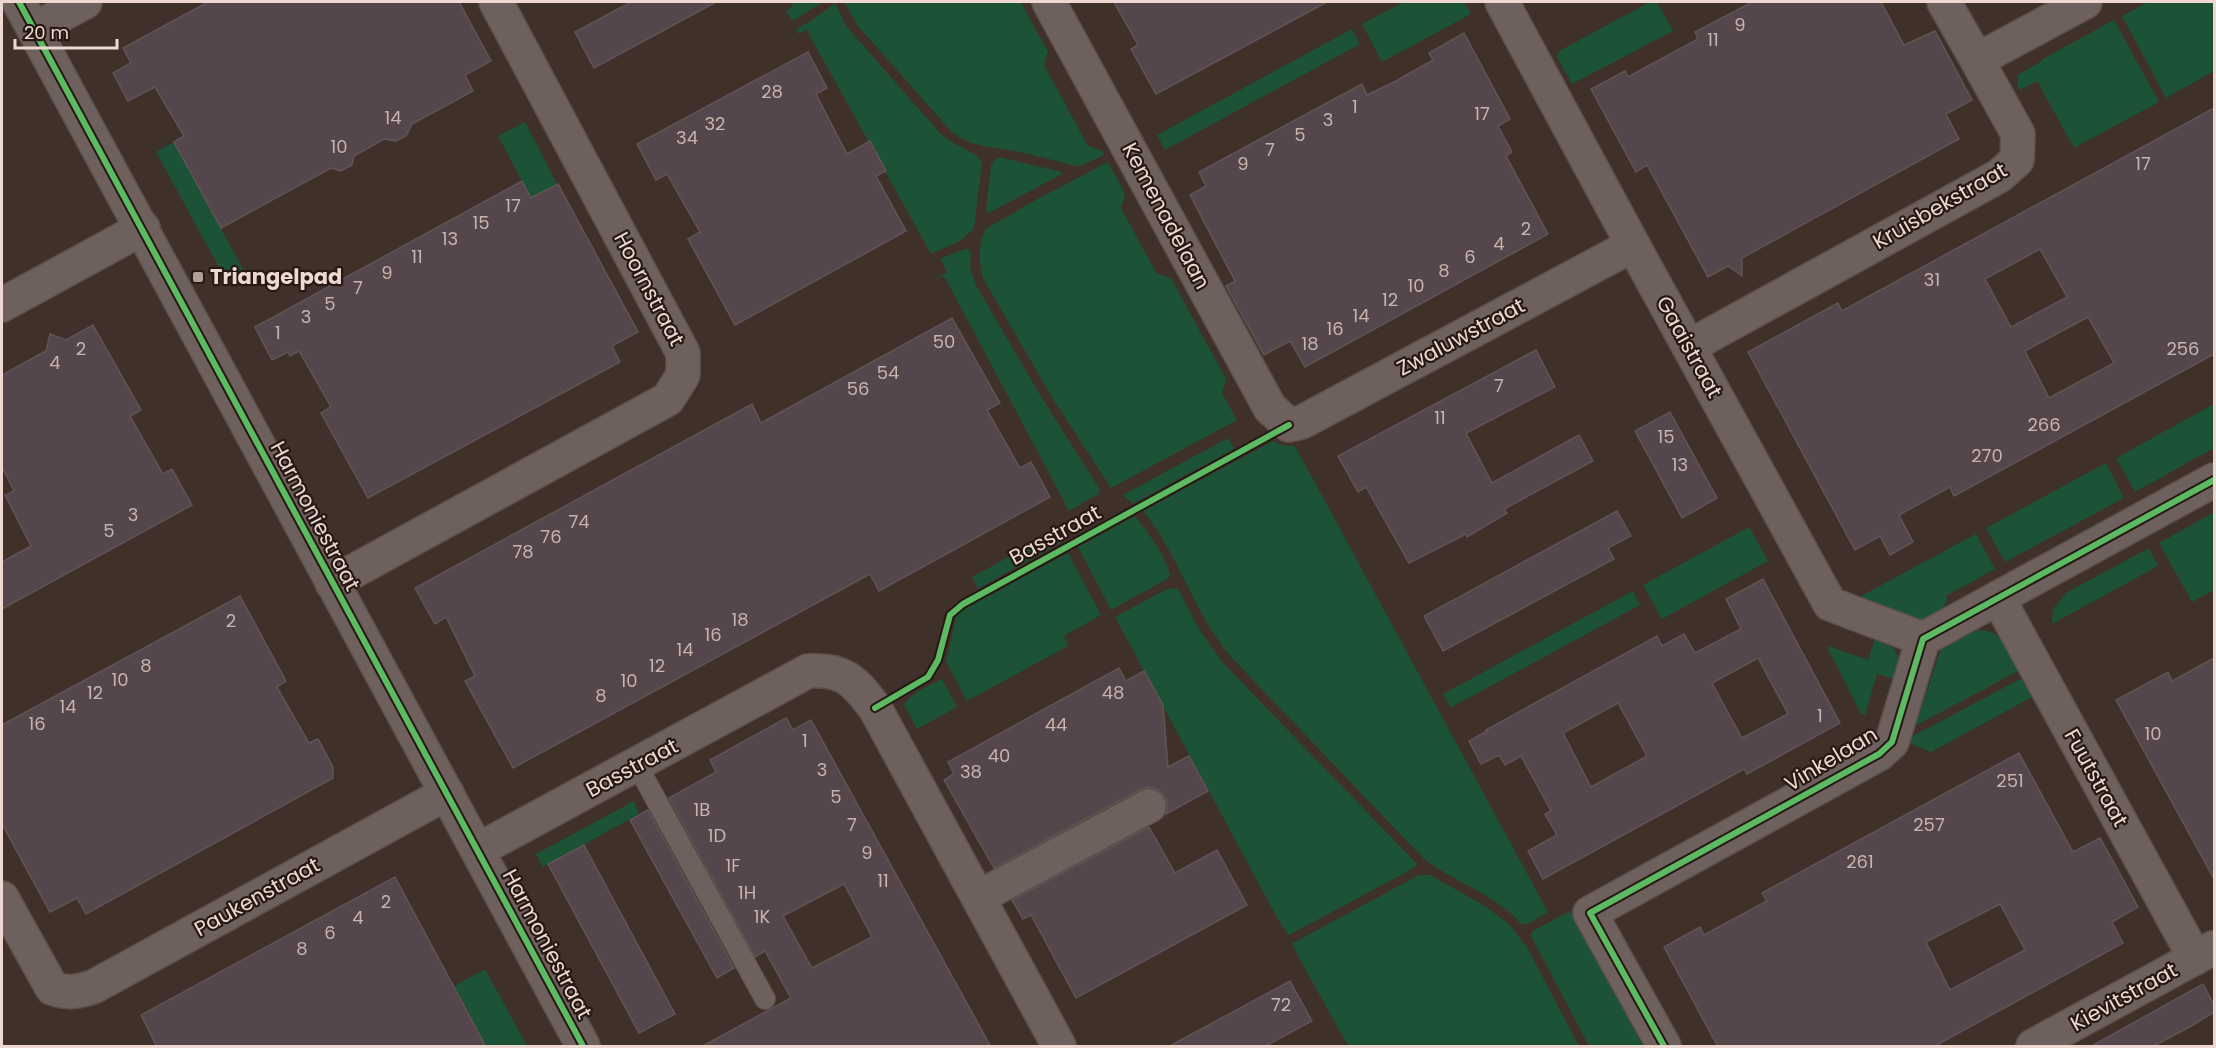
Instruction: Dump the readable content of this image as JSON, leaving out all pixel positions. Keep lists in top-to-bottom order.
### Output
{
  "streets": {
    "street": [
      "Kruisbekstraat",
      "Kemenadelaan",
      "Hoornstraat",
      "Zwaluwstraat",
      "Gaaistraat",
      "Harmoniestraat",
      "Basstraat",
      "Vinkelaan",
      "Fuutstraat",
      "Paukenstraat",
      "Kievitstraat"
    ]
  },
  "crossings": [
    ["Kruisbekstraat", "Gaaistraat"],
    ["Kemenadelaan", "Zwaluwstraat"],
    ["Hoornstraat", "Harmoniestraat"],
    ["Zwaluwstraat", "Gaaistraat"],
    ["Gaaistraat", "Vinkelaan"],
    ["Harmoniestraat", "Basstraat"],
    ["Harmoniestraat", "Paukenstraat"],
    ["Fuutstraat", "Kievitstraat"]
  ],
  "places": {
    "transit": ["Triangelpad"]
  },
  "house_numbers": [
    "9",
    "11",
    "28",
    "1",
    "17",
    "14",
    "3",
    "32",
    "5",
    "34",
    "10",
    "7",
    "9",
    "17",
    "17",
    "15",
    "2",
    "13",
    "4",
    "11",
    "6",
    "8",
    "9",
    "31",
    "10",
    "7",
    "12",
    "5",
    "14",
    "3",
    "16",
    "1",
    "50",
    "18",
    "2",
    "256",
    "4",
    "54",
    "7",
    "56",
    "11",
    "266",
    "15",
    "270",
    "13",
    "3",
    "74",
    "5",
    "76",
    "78",
    "18",
    "2",
    "16",
    "14",
    "8",
    "12",
    "10",
    "10",
    "12",
    "48",
    "8",
    "14",
    "1",
    "16",
    "44",
    "10",
    "1",
    "40",
    "3",
    "38",
    "251",
    "5",
    "1B",
    "7",
    "257",
    "1D",
    "9",
    "261",
    "1F",
    "11",
    "1H",
    "2",
    "1K",
    "4",
    "6",
    "8",
    "72"
  ],
  "scale_bar": "20 m"
}
